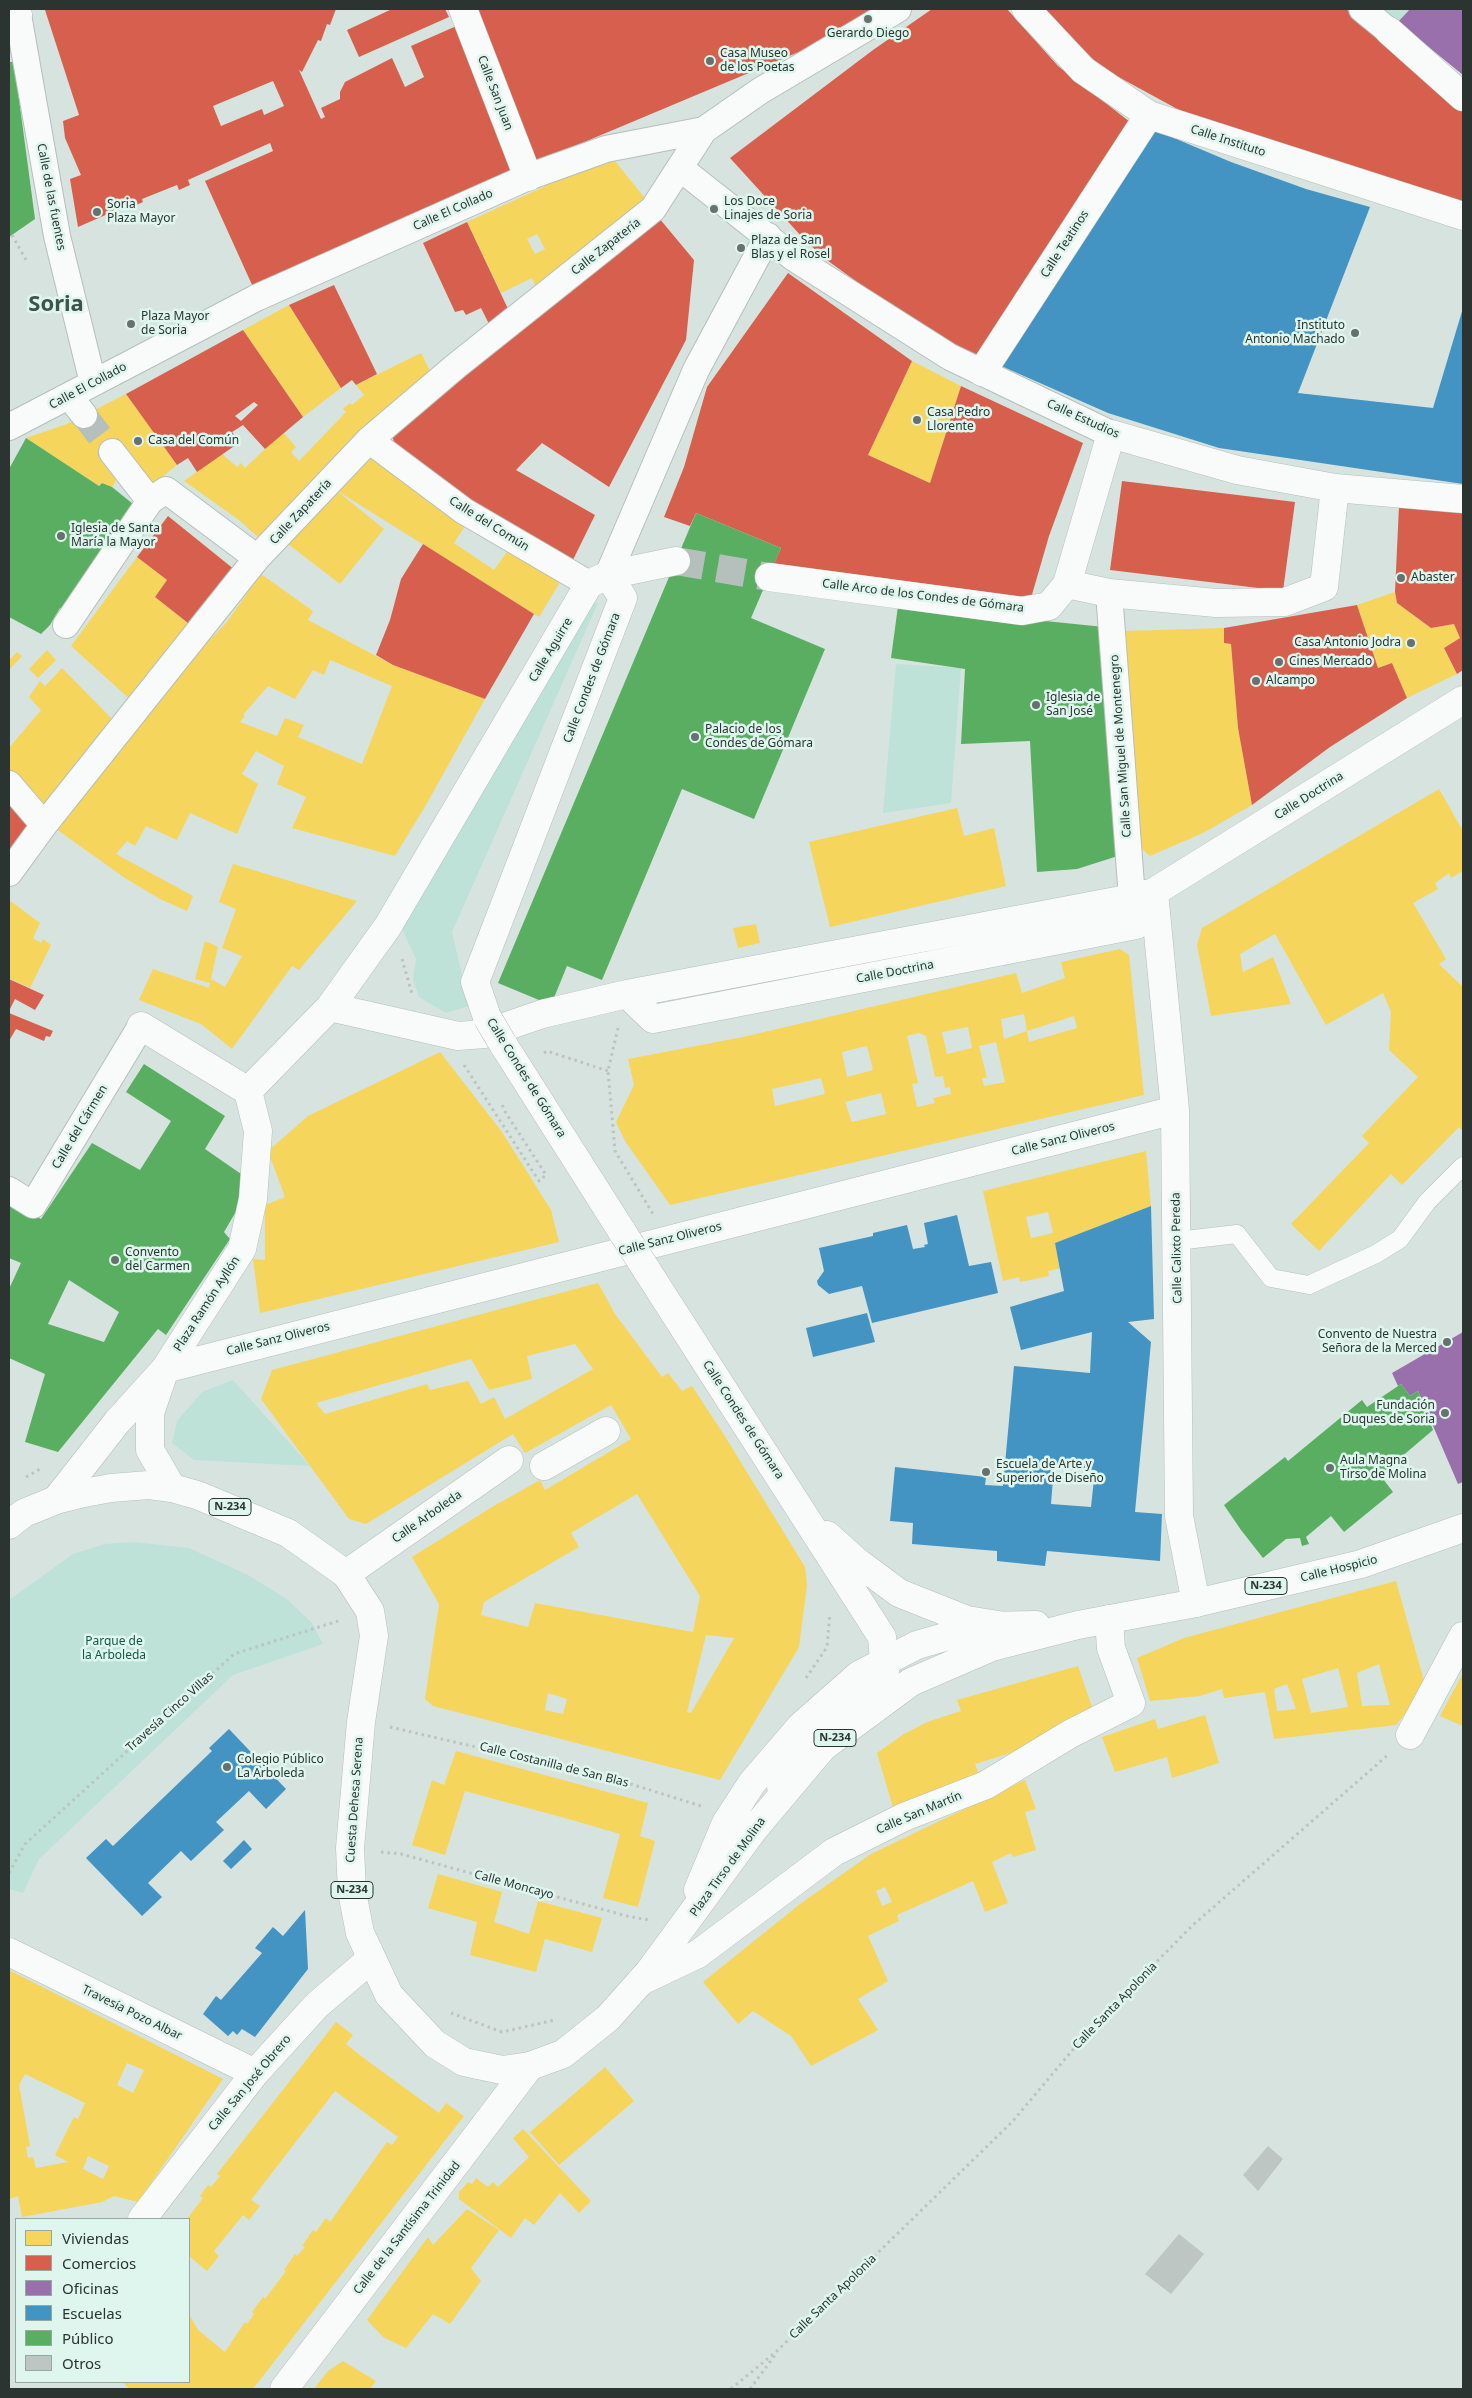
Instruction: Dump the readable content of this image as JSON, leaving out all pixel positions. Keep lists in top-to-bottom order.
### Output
{
  "streets": {
    "street": [
      "Calle San Juan",
      "Calle Instituto",
      "Calle de las fuentes",
      "Calle El Collado",
      "Calle Teatinos",
      "Calle Zapatería",
      "Calle Estudios",
      "Calle del Común",
      "Calle Arco de los Condes de Gómara",
      "Calle Aguirre",
      "Calle Condes de Gómara",
      "Calle San Miguel de Montenegro",
      "Calle Doctrina",
      "Calle del Cármen",
      "Calle Sanz Oliveros",
      "Calle Calixto Pereda",
      "Plaza Ramón Ayllón",
      "N-234",
      "Calle Arboleda",
      "Calle Hospicio",
      "Cuesta Dehesa Serena",
      "Calle San Martín",
      "Plaza Tirso de Molina",
      "Travesía Pozo Albar",
      "Calle San José Obrero",
      "Calle de la Santísima Trinidad"
    ],
    "path": [
      "Travesía Cinco Villas",
      "Calle Costanilla de San Blas",
      "Calle Moncayo",
      "Calle Santa Apolonia"
    ]
  },
  "crossings": [
    ["Calle San Juan", "Calle El Collado"],
    ["Calle Instituto", "Calle Teatinos"],
    ["Calle de las fuentes", "Calle El Collado"],
    ["Calle Teatinos", "Calle Estudios"],
    ["Calle Zapatería", "Calle del Común"],
    ["Calle Estudios", "Calle Aguirre"],
    ["Calle del Común", "Calle Aguirre"],
    ["Calle del Común", "Calle Condes de Gómara"],
    ["Calle Aguirre", "Calle Condes de Gómara"],
    ["Calle Condes de Gómara", "Plaza Tirso de Molina"],
    ["Calle San Miguel de Montenegro", "Calle Doctrina"],
    ["Calle San Miguel de Montenegro", "Calle Calixto Pereda"],
    ["Calle Doctrina", "Calle Calixto Pereda"],
    ["Calle Sanz Oliveros", "Calle Calixto Pereda"],
    ["Calle Sanz Oliveros", "Plaza Ramón Ayllón"],
    ["Calle Calixto Pereda", "Calle Hospicio"],
    ["Plaza Ramón Ayllón", "N-234"],
    ["N-234", "Calle Arboleda"],
    ["N-234", "Travesía Cinco Villas"],
    ["N-234", "Cuesta Dehesa Serena"],
    ["Calle Hospicio", "Calle San Martín"],
    ["Calle Hospicio", "Plaza Tirso de Molina"],
    ["Travesía Cinco Villas", "Cuesta Dehesa Serena"],
    ["Cuesta Dehesa Serena", "Plaza Tirso de Molina"],
    ["Cuesta Dehesa Serena", "Calle San José Obrero"],
    ["Cuesta Dehesa Serena", "Calle de la Santísima Trinidad"],
    ["Calle San Martín", "Plaza Tirso de Molina"],
    ["Plaza Tirso de Molina", "Calle de la Santísima Trinidad"],
    ["Travesía Pozo Albar", "Calle San José Obrero"]
  ],
  "districts": ["Soria"],
  "parks": ["Parque de la Arboleda"],
  "places": [
    "Gerardo Diego",
    "Casa Museo de los Poetas",
    "Los Doce Linajes de Soria",
    "Soria Plaza Mayor",
    "Plaza de San Blas y el Rosel",
    "Plaza Mayor de Soria",
    "Instituto Antonio Machado",
    "Casa Pedro Llorente",
    "Casa del Común",
    "Iglesia de Santa María la Mayor",
    "Abaster",
    "Casa Antonio Jodra",
    "Cines Mercado",
    "Alcampo",
    "Iglesia de San José",
    "Palacio de los Condes de Gómara",
    "Convento del Carmen",
    "Convento de Nuestra Señora de la Merced",
    "Fundación Duques de Soria",
    "Aula Magna Tirso de Molina",
    "Escuela de Arte y Superior de Diseño",
    "Colegio Público La Arboleda"
  ],
  "legend": [
    "Viviendas",
    "Comercios",
    "Oficinas",
    "Escuelas",
    "Público",
    "Otros"
  ]
}
